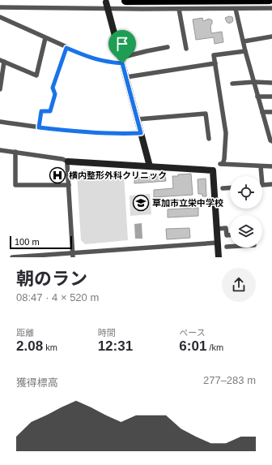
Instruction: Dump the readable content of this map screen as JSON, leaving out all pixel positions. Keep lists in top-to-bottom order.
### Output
{
  "places": {
    "hospital": ["横内整形外科クリニック"],
    "school or university": ["草加市立栄中学校"]
  },
  "scale_bar": "100 m",
  "page": {
    "scale": "100 m",
    "heading": ["朝のラン", "08:47 · 4 × 520 m"],
    "stats": [
      ["距離", "2.08 km"],
      ["時間", "12:31"],
      ["ペース", "6:01 /km"]
    ],
    "chart": ["獲得標高", "277–283 m"]
  }
}
